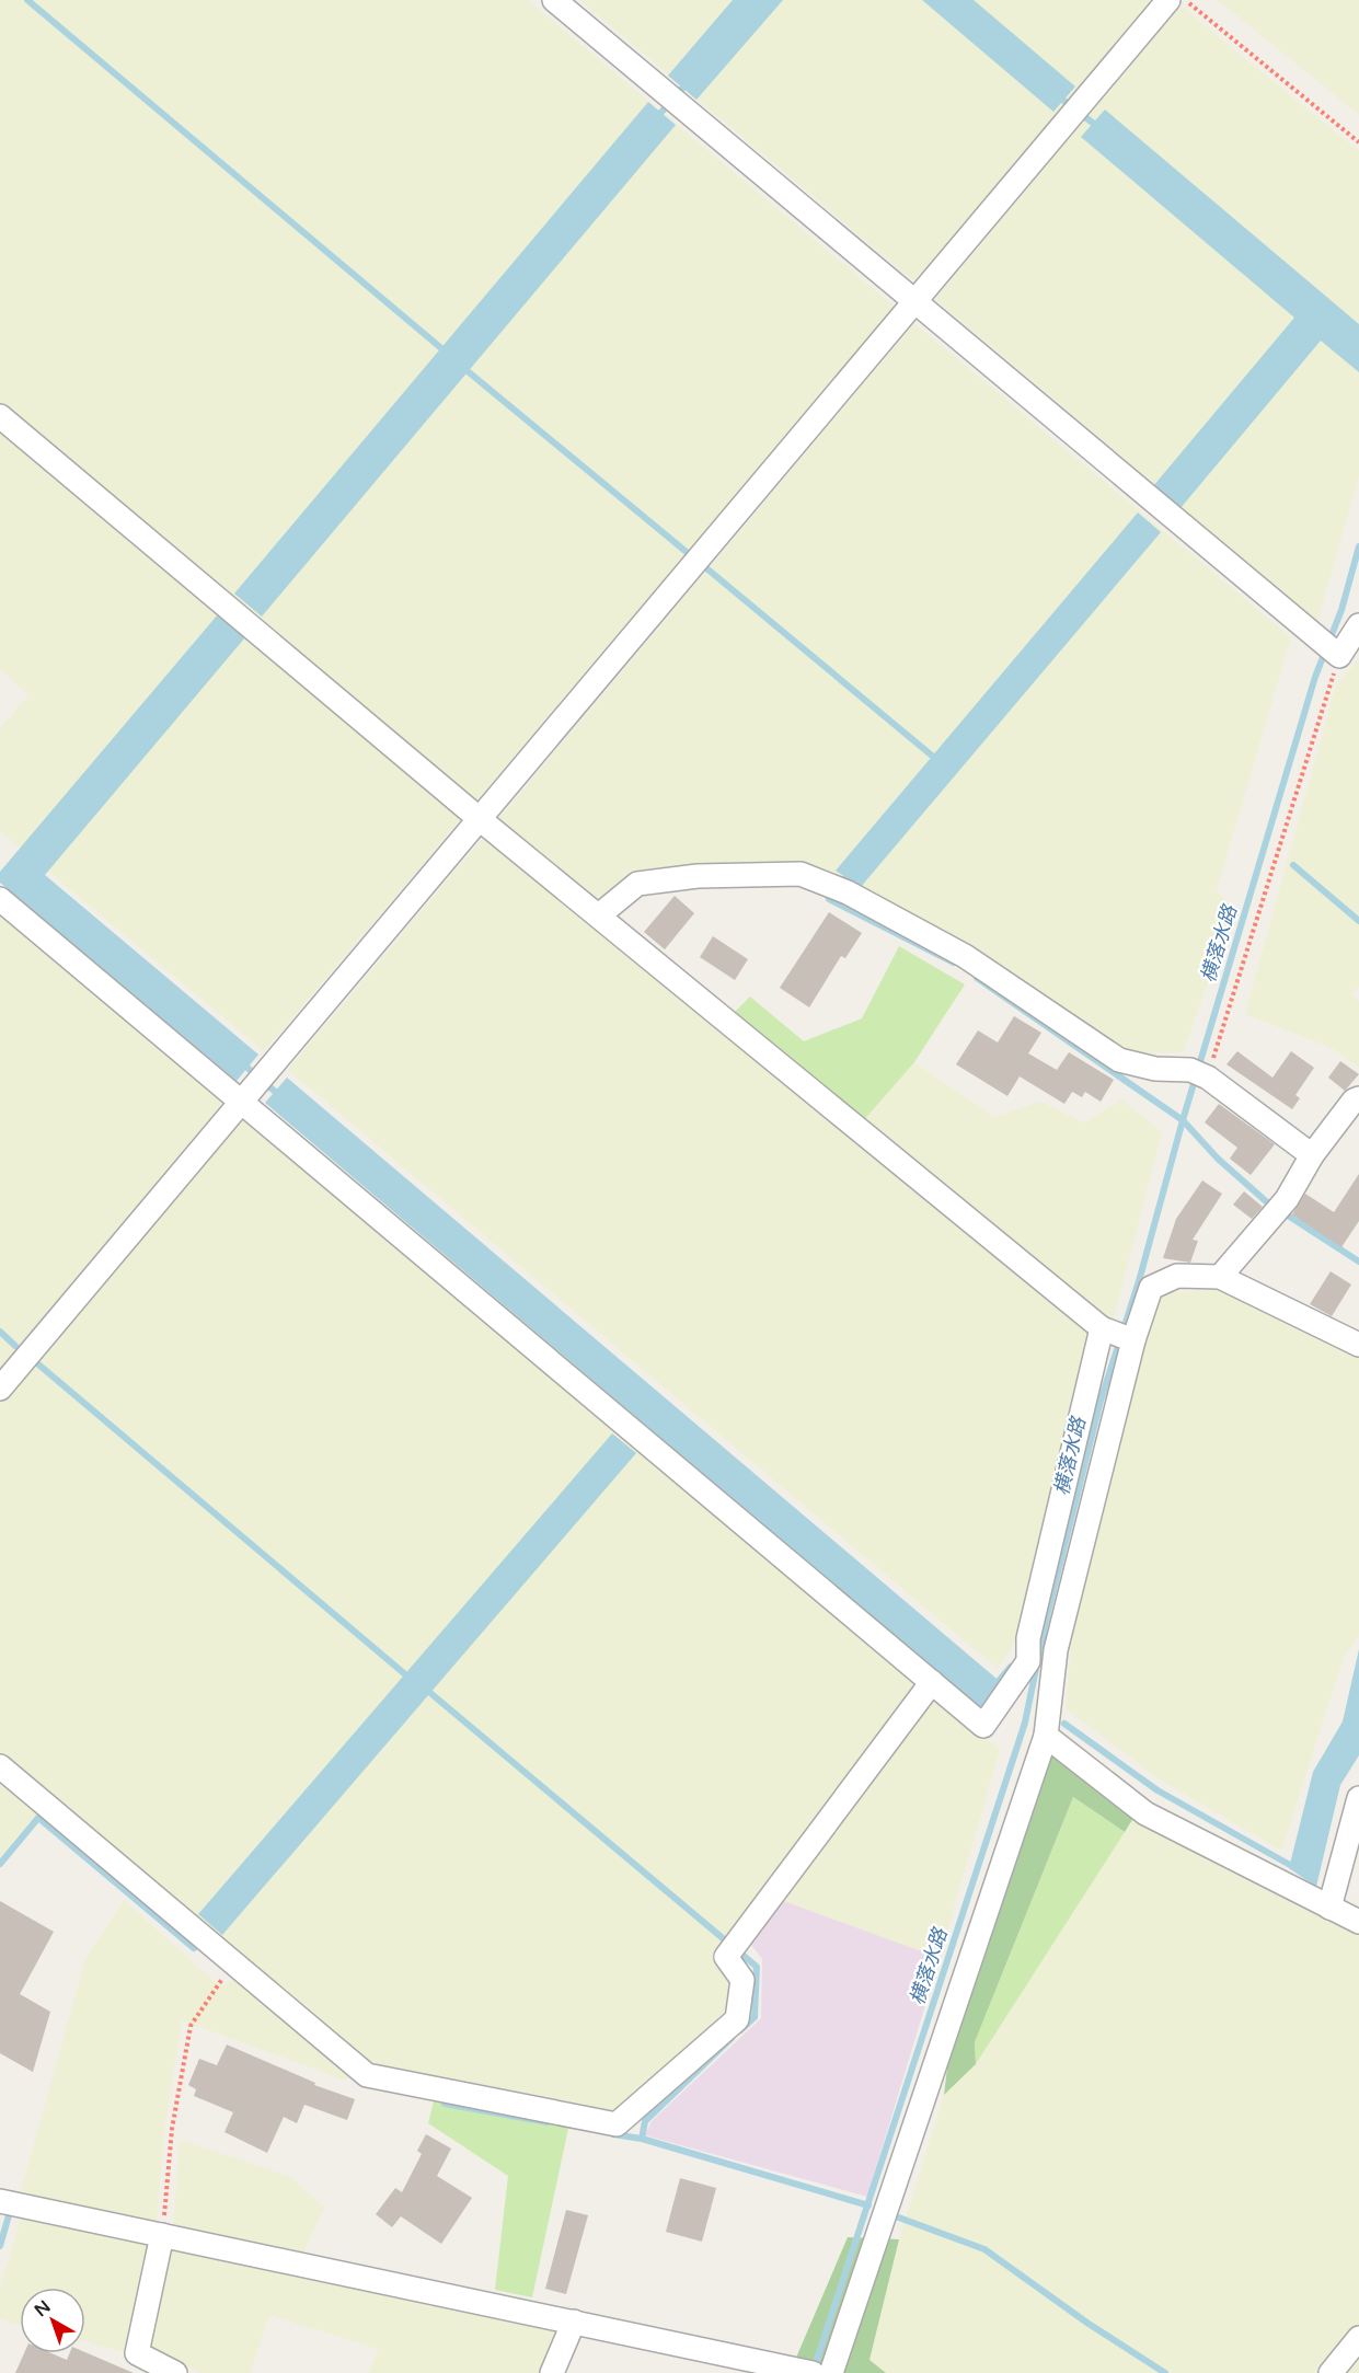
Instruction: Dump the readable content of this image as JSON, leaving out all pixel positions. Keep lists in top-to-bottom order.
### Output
{
  "water": ["横落水路"],
  "north": "top left"
}
